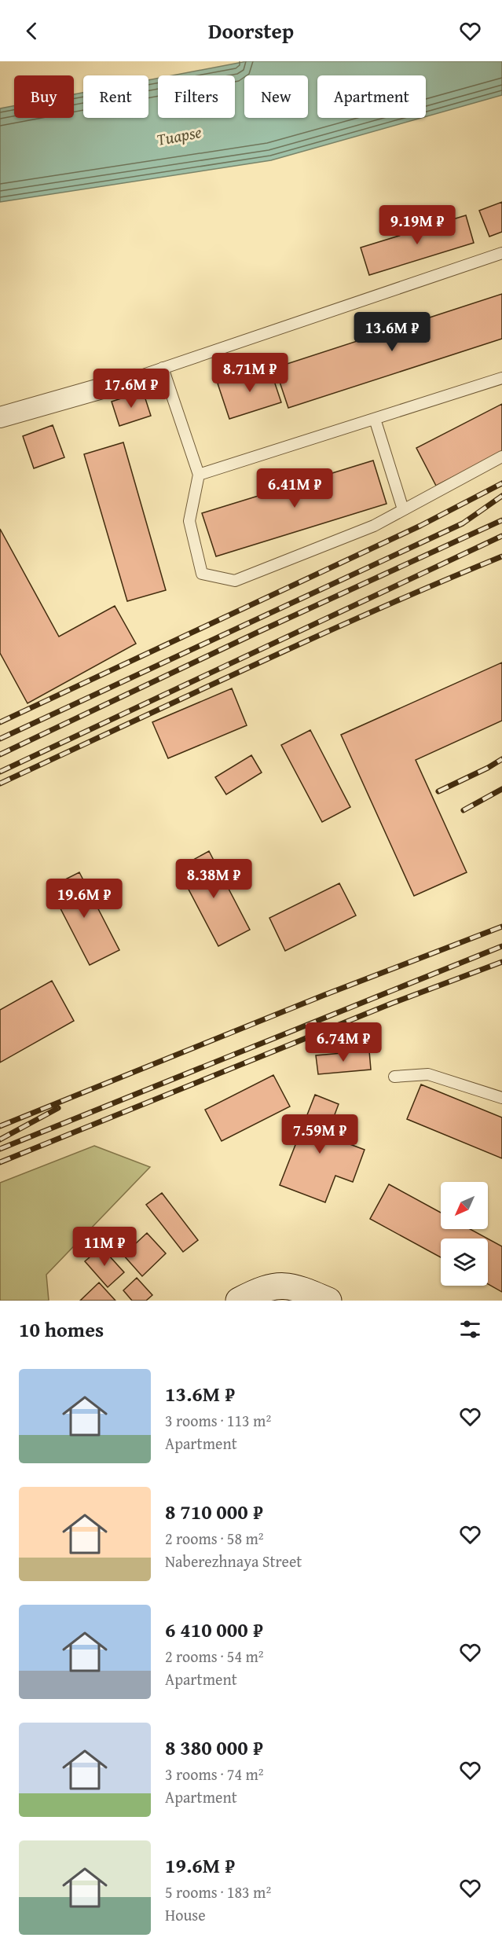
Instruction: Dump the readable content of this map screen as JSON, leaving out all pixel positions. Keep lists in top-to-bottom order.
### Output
{
  "water": ["Tuapse"],
  "north": "bottom left",
  "page": {
    "header": "Doorstep",
    "chip": [
      "Buy",
      "Rent",
      "Filters",
      "New",
      "Apartment"
    ],
    "price": [
      "9.19M ₽",
      "13.6M ₽",
      "8.71M ₽",
      "17.6M ₽",
      "6.41M ₽",
      "8.38M ₽",
      "19.6M ₽",
      "6.74M ₽",
      "7.59M ₽",
      "11M ₽"
    ],
    "heading": "10 homes",
    "list": [
      {
        "name": "13.6M ₽",
        "note": "3 rooms · 113 m² · Apartment"
      },
      {
        "name": "8 710 000 ₽",
        "note": "2 rooms · 58 m² · Naberezhnaya Street"
      },
      {
        "name": "6 410 000 ₽",
        "note": "2 rooms · 54 m² · Apartment"
      },
      {
        "name": "8 380 000 ₽",
        "note": "3 rooms · 74 m² · Apartment"
      },
      {
        "name": "19.6M ₽",
        "note": "5 rooms · 183 m² · House"
      }
    ]
  }
}
